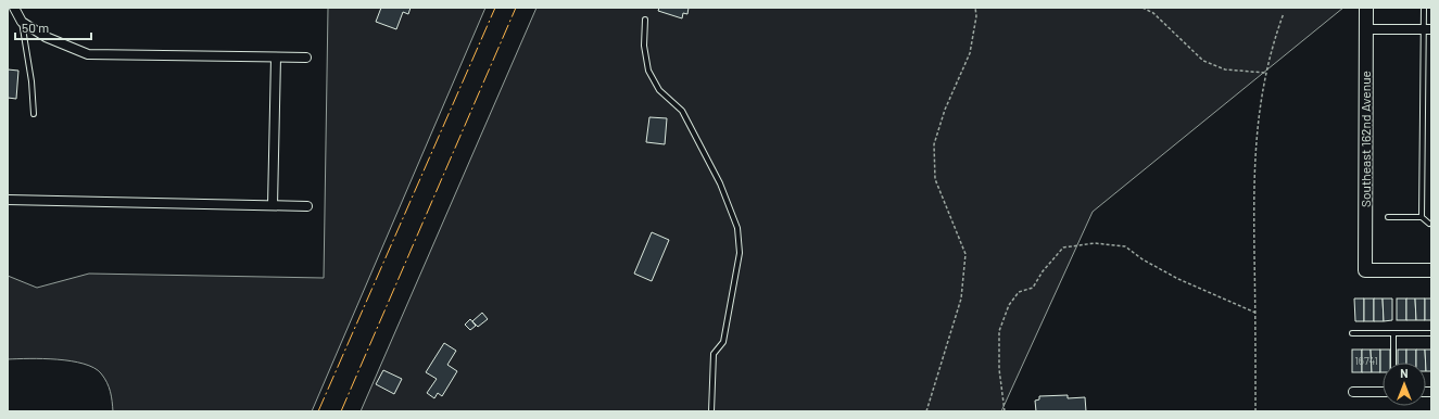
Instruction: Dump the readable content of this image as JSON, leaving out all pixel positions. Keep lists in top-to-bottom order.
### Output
{
  "streets": {
    "street": ["Southeast 162nd Avenue"]
  },
  "house_numbers": ["16741"],
  "scale_bar": "50 m",
  "north": "top"
}
